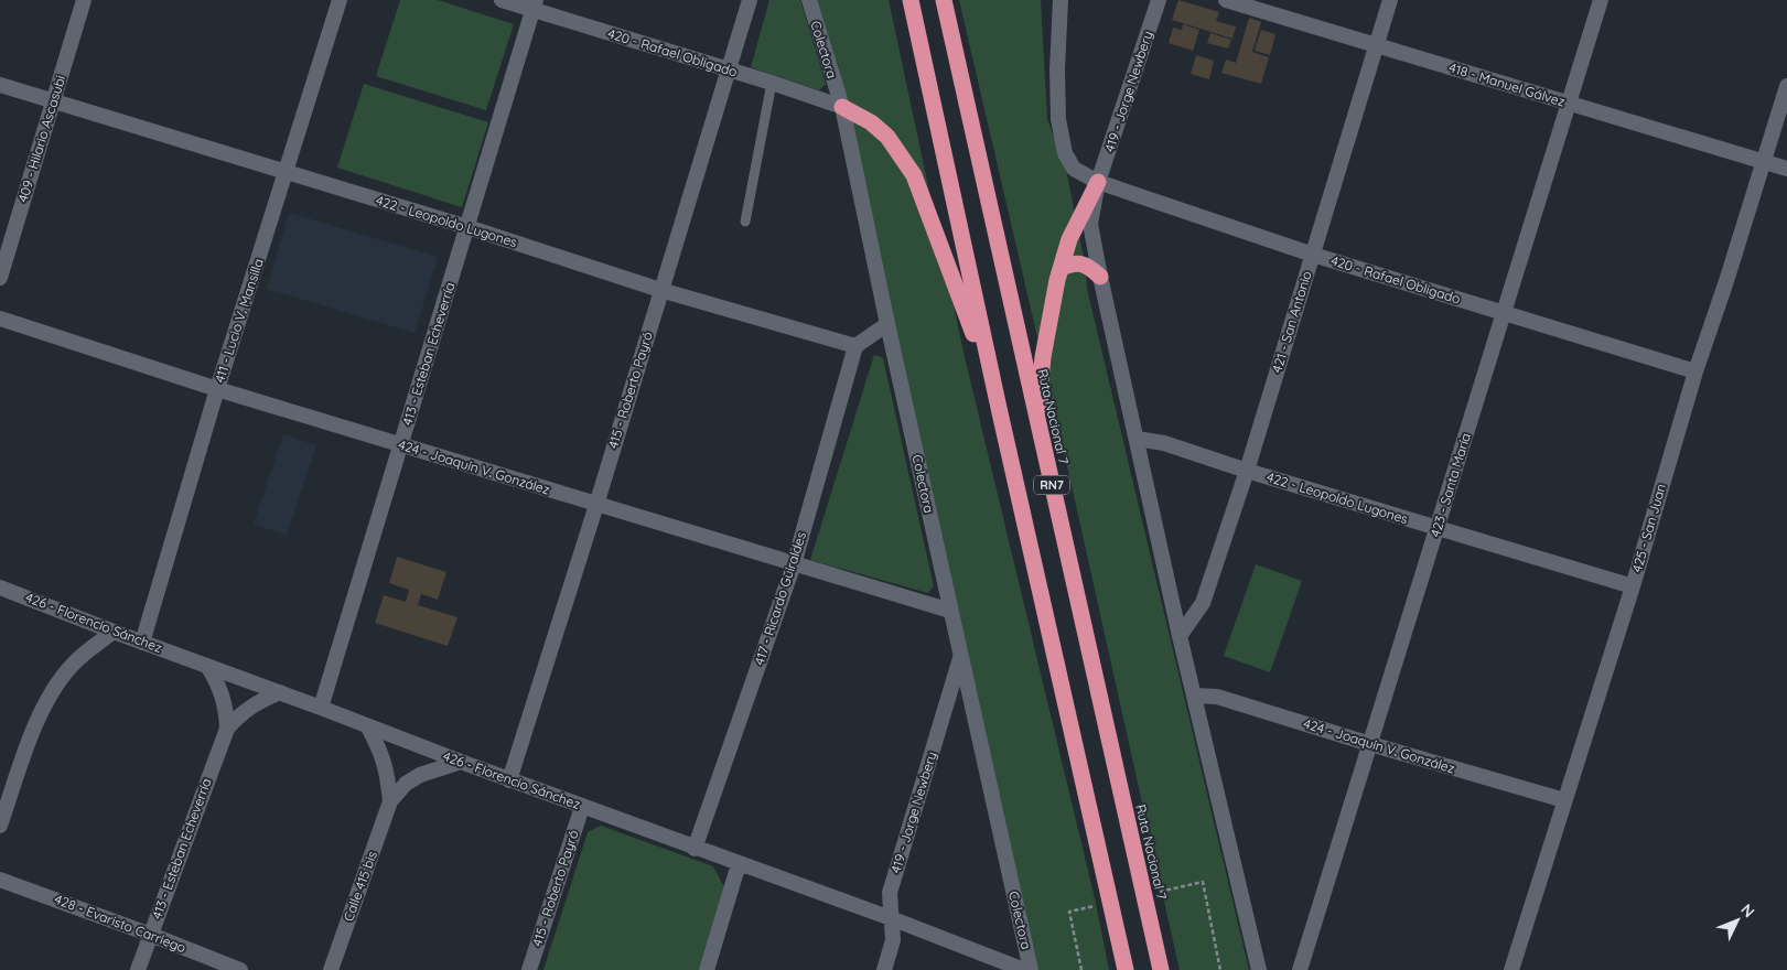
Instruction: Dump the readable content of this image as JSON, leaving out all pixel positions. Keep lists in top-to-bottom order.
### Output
{
  "streets": {
    "highway": ["Ruta Nacional 7", "RN7"],
    "street": [
      "Colectora",
      "420 - Rafael Obligado",
      "418 - Manuel Gálvez",
      "419 - Jorge Newbery",
      "409 - Hilario Ascasubi",
      "422 - Leopoldo Lugones",
      "411 - Lucio V. Mansilla",
      "421 - San Antonio",
      "413 - Esteban Echeverría",
      "415 - Roberto Payró",
      "424 - Joaquín V. González",
      "423 - Santa María",
      "425 - San Juan",
      "417 - Ricardo Güiraldes",
      "426 - Florencio Sánchez",
      "Calle 415 bis",
      "428 - Evaristo Carriego"
    ]
  },
  "crossings": [
    ["Colectora", "420 - Rafael Obligado"],
    ["Colectora", "419 - Jorge Newbery"],
    ["Colectora", "424 - Joaquín V. González"],
    ["420 - Rafael Obligado", "419 - Jorge Newbery"],
    ["420 - Rafael Obligado", "421 - San Antonio"],
    ["420 - Rafael Obligado", "413 - Esteban Echeverría"],
    ["420 - Rafael Obligado", "415 - Roberto Payró"],
    ["420 - Rafael Obligado", "423 - Santa María"],
    ["420 - Rafael Obligado", "425 - San Juan"],
    ["418 - Manuel Gálvez", "421 - San Antonio"],
    ["418 - Manuel Gálvez", "423 - Santa María"],
    ["418 - Manuel Gálvez", "425 - San Juan"],
    ["419 - Jorge Newbery", "426 - Florencio Sánchez"],
    ["409 - Hilario Ascasubi", "422 - Leopoldo Lugones"],
    ["422 - Leopoldo Lugones", "411 - Lucio V. Mansilla"],
    ["422 - Leopoldo Lugones", "421 - San Antonio"],
    ["422 - Leopoldo Lugones", "413 - Esteban Echeverría"],
    ["422 - Leopoldo Lugones", "415 - Roberto Payró"],
    ["422 - Leopoldo Lugones", "423 - Santa María"],
    ["422 - Leopoldo Lugones", "425 - San Juan"],
    ["422 - Leopoldo Lugones", "417 - Ricardo Güiraldes"],
    ["411 - Lucio V. Mansilla", "424 - Joaquín V. González"],
    ["411 - Lucio V. Mansilla", "426 - Florencio Sánchez"],
    ["413 - Esteban Echeverría", "424 - Joaquín V. González"],
    ["413 - Esteban Echeverría", "426 - Florencio Sánchez"],
    ["413 - Esteban Echeverría", "428 - Evaristo Carriego"],
    ["415 - Roberto Payró", "424 - Joaquín V. González"],
    ["415 - Roberto Payró", "426 - Florencio Sánchez"],
    ["424 - Joaquín V. González", "423 - Santa María"],
    ["424 - Joaquín V. González", "425 - San Juan"],
    ["424 - Joaquín V. González", "417 - Ricardo Güiraldes"],
    ["417 - Ricardo Güiraldes", "426 - Florencio Sánchez"],
    ["426 - Florencio Sánchez", "Calle 415 bis"]
  ],
  "north": "top right"
}
